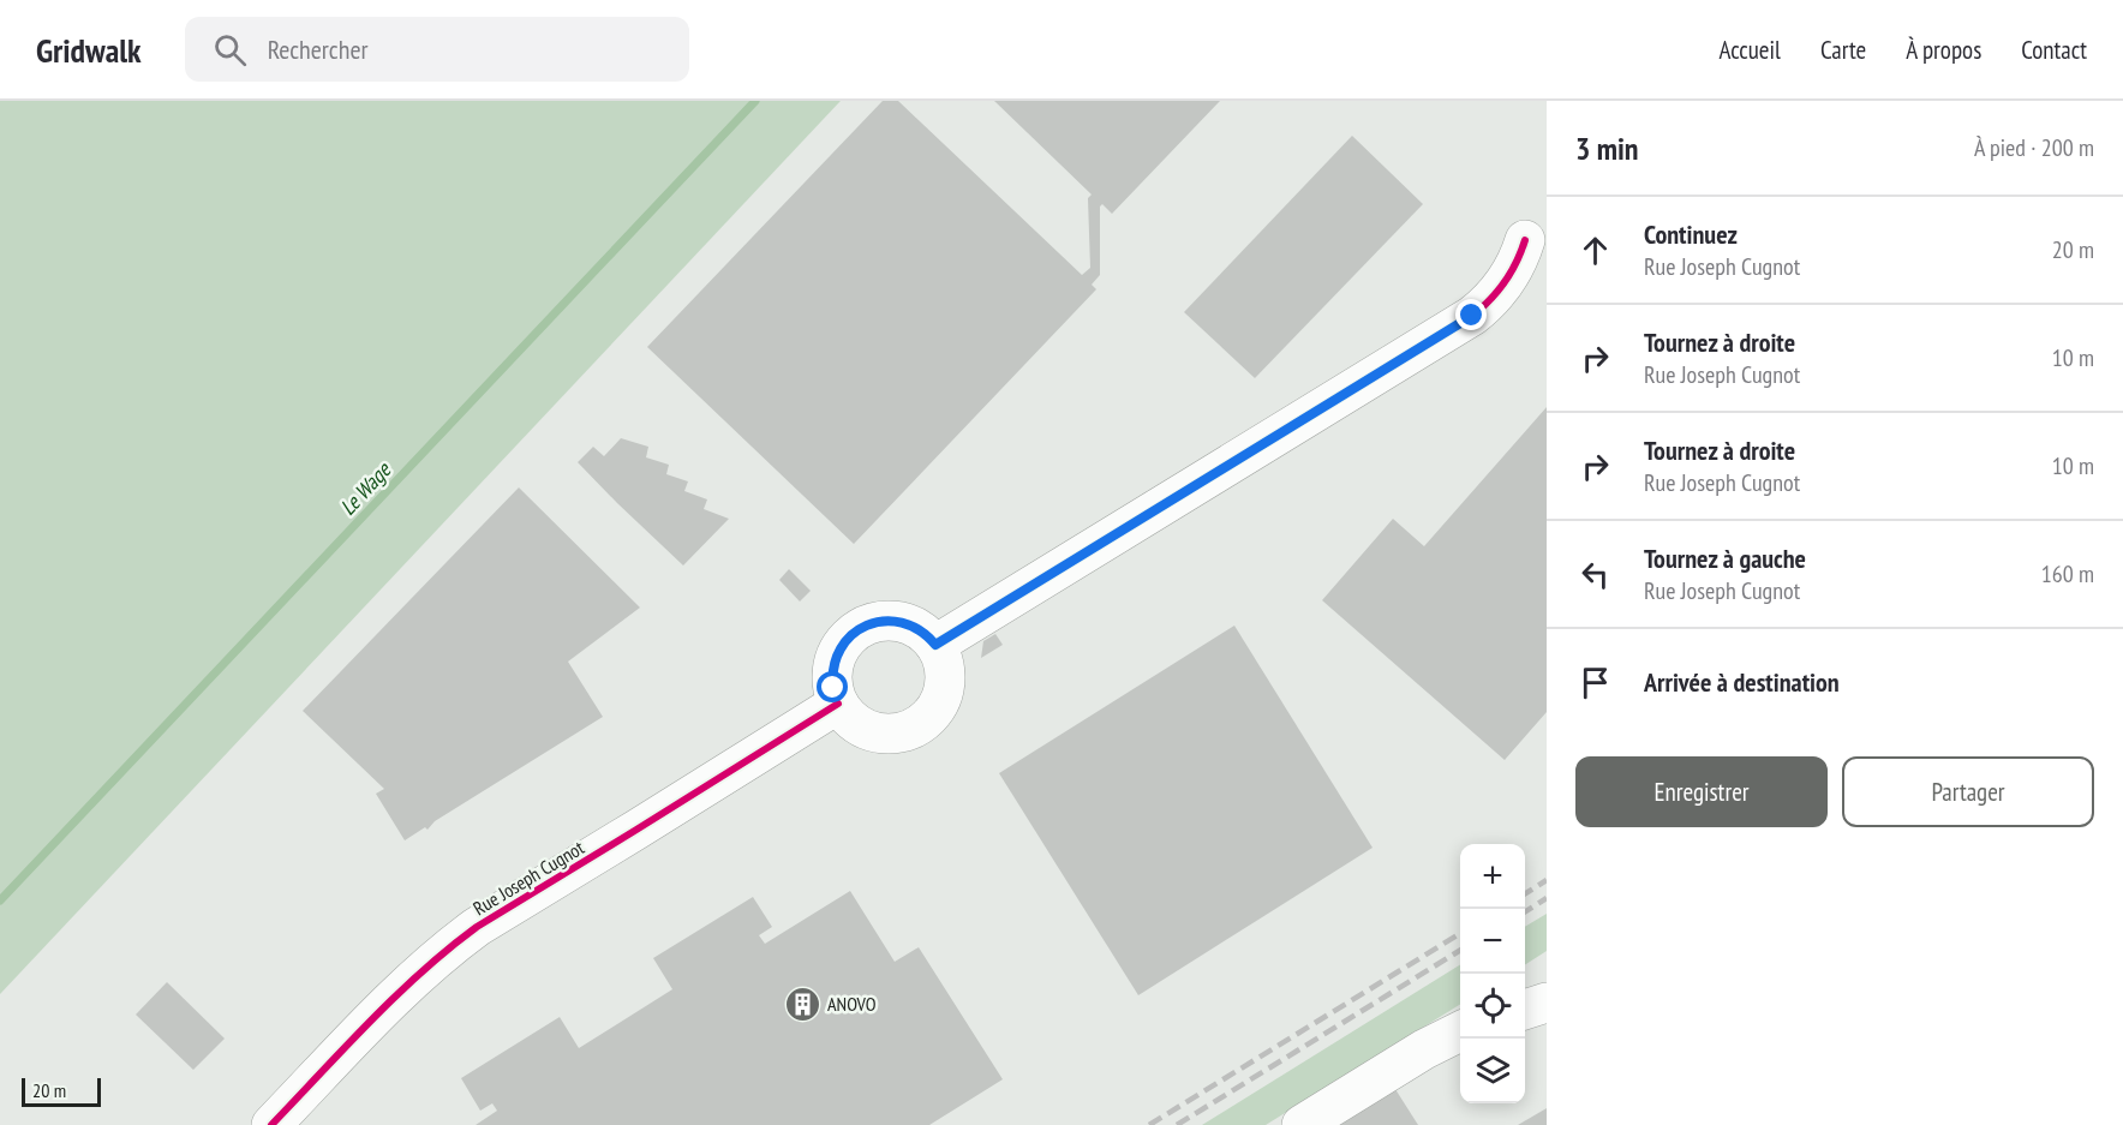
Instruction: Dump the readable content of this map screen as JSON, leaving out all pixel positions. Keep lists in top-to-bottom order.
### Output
{
  "streets": {
    "street": ["Rue Joseph Cugnot"]
  },
  "water": ["Le Wage"],
  "places": {
    "building": ["ANOVO"]
  },
  "scale_bar": "20 m",
  "page": {
    "header": "Gridwalk",
    "search": "Rechercher",
    "nav": [
      "Accueil",
      "Carte",
      "À propos",
      "Contact"
    ],
    "heading": ["3 min", "À pied · 200 m"],
    "list": [
      ["Continuez", "Rue Joseph Cugnot", "20 m"],
      ["Tournez à droite", "Rue Joseph Cugnot", "10 m"],
      ["Tournez à droite", "Rue Joseph Cugnot", "10 m"],
      ["Tournez à gauche", "Rue Joseph Cugnot", "160 m"],
      "Arrivée à destination"
    ],
    "buttons": ["Enregistrer", "Partager"],
    "map_buttons": ["+", "−"],
    "scale": "20 m"
  }
}
